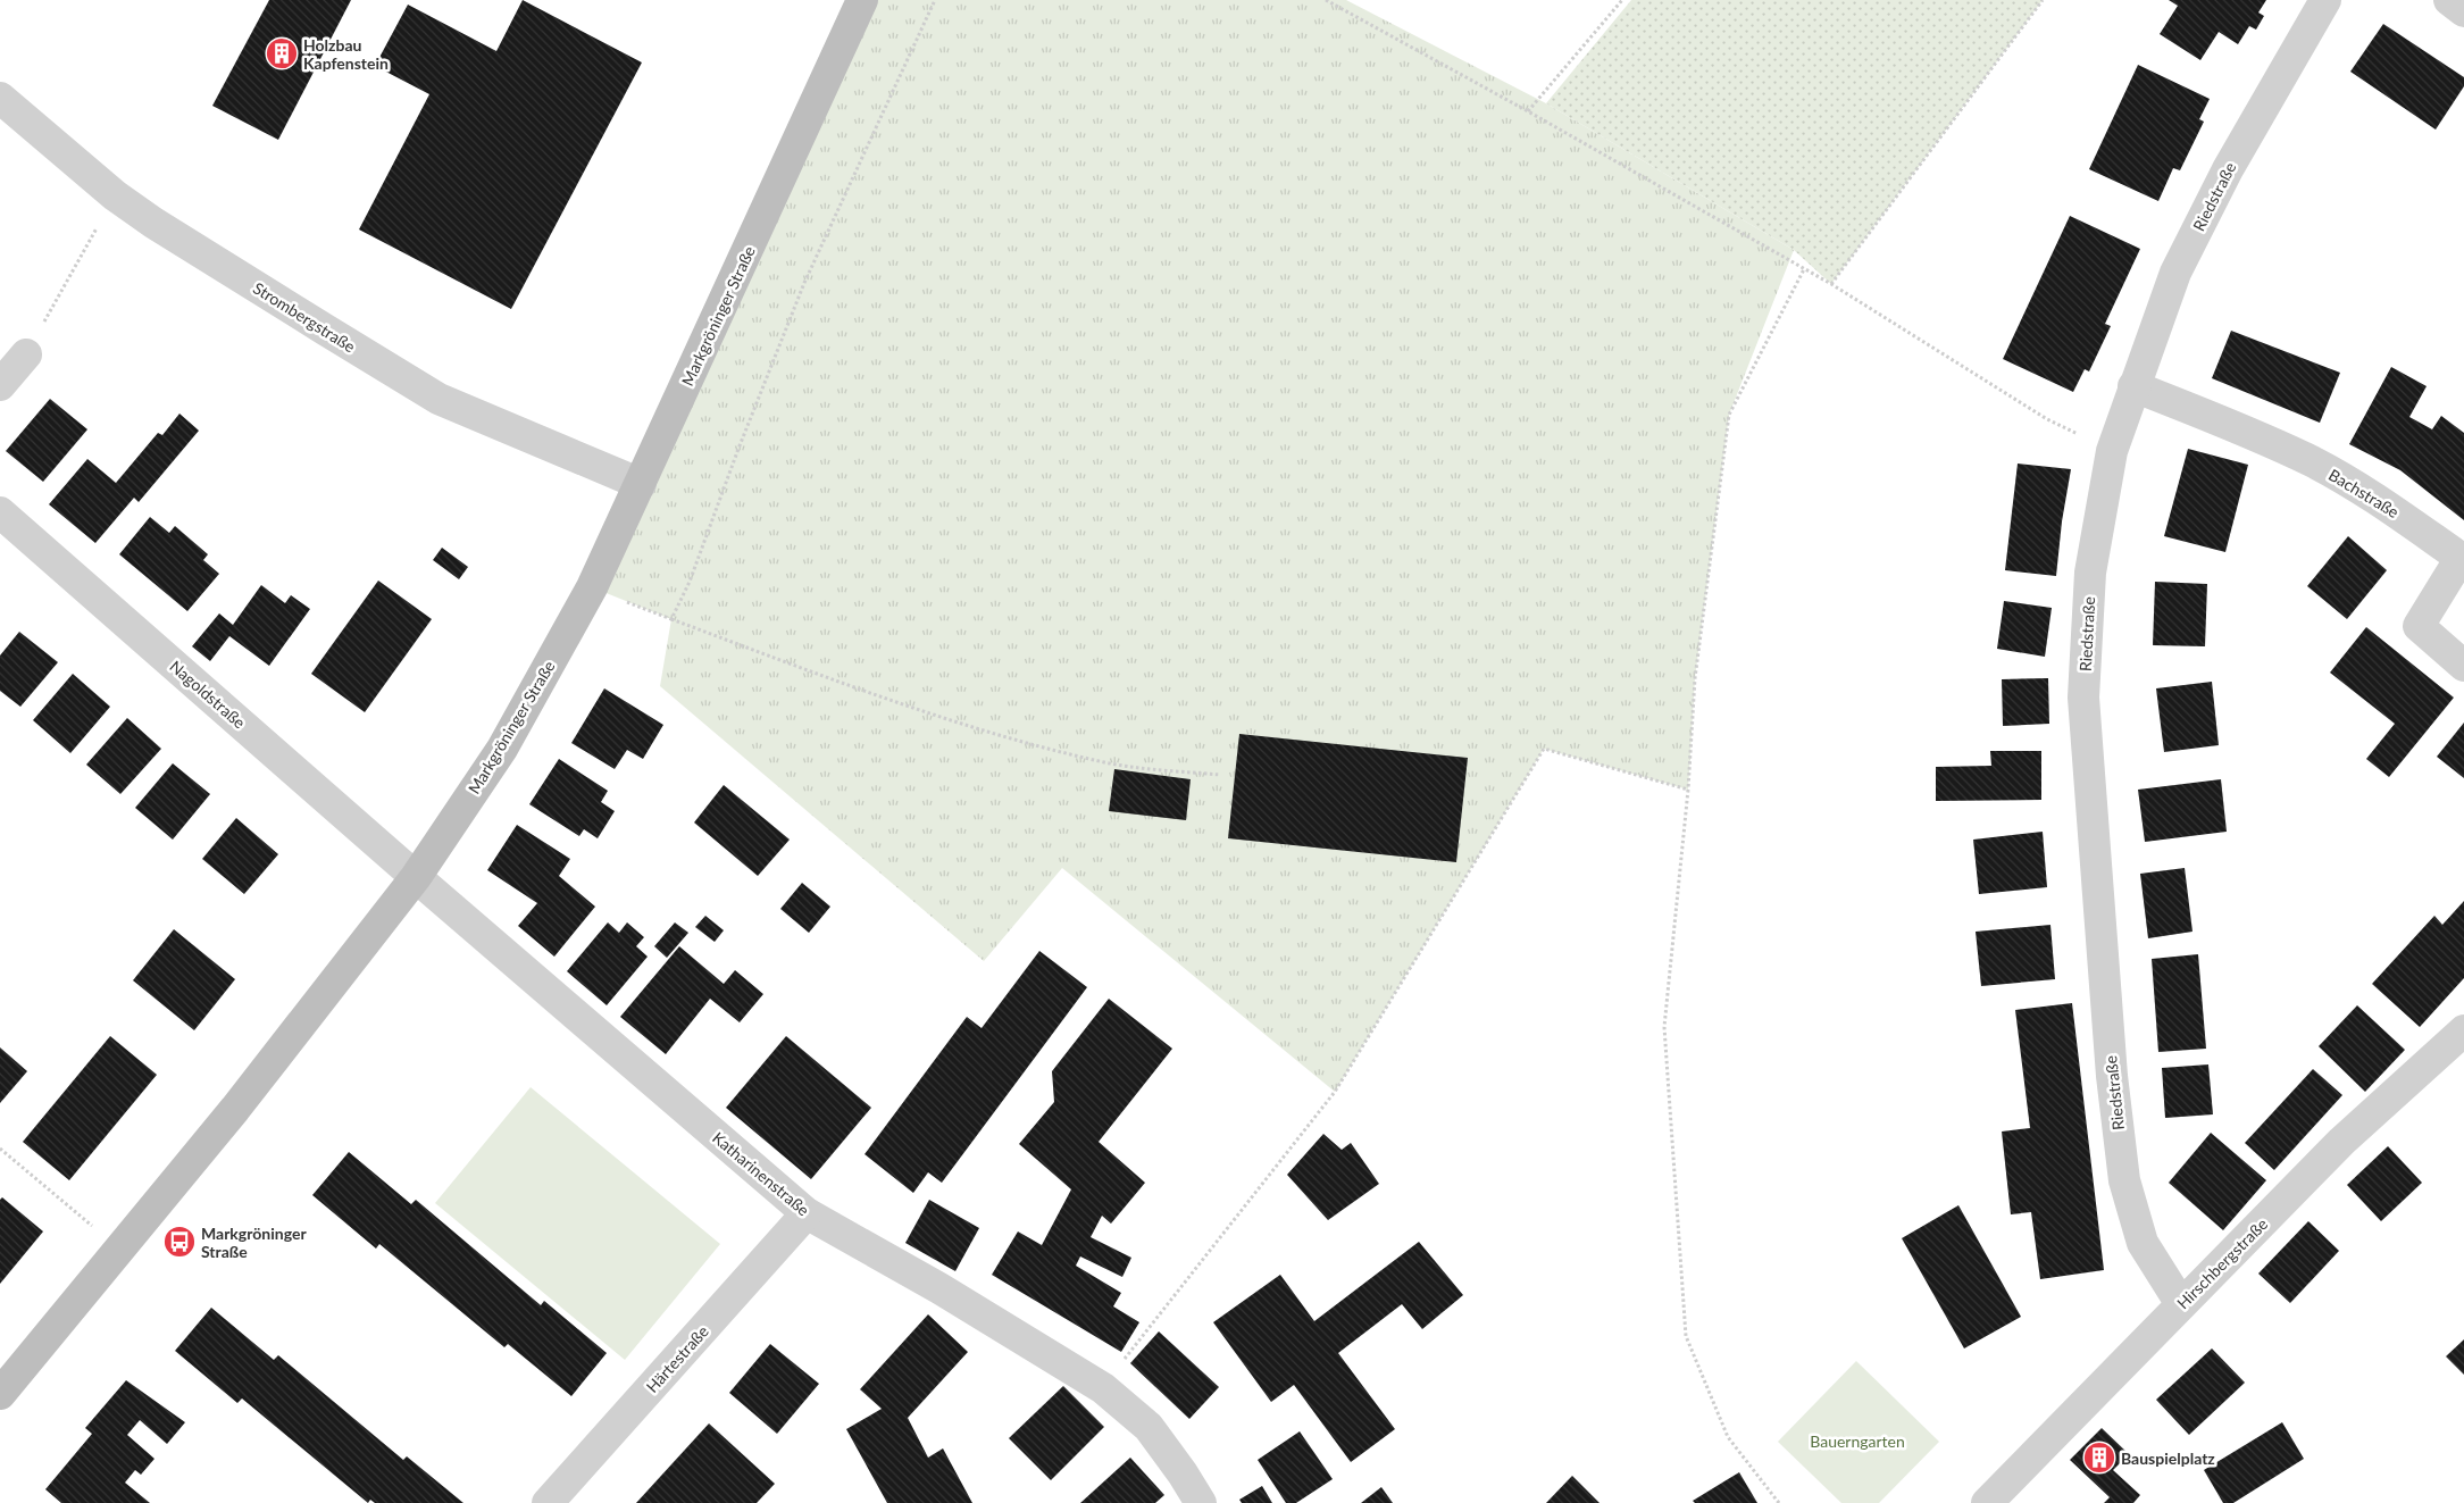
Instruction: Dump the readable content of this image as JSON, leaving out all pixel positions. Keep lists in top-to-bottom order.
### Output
{
  "streets": {
    "main road": ["Markgröninger Straße"],
    "street": [
      "Riedstraße",
      "Strombergstraße",
      "Bachstraße",
      "Nagoldstraße",
      "Katharinenstraße",
      "Hirschbergstraße",
      "Härtestraße"
    ]
  },
  "crossings": [
    ["Riedstraße", "Bachstraße"],
    ["Riedstraße", "Hirschbergstraße"],
    ["Markgröninger Straße", "Strombergstraße"],
    ["Markgröninger Straße", "Nagoldstraße"],
    ["Markgröninger Straße", "Katharinenstraße"],
    ["Nagoldstraße", "Katharinenstraße"],
    ["Katharinenstraße", "Härtestraße"]
  ],
  "parks": ["Bauerngarten"],
  "places": {
    "building": ["Holzbau Kapfenstein", "Bauspielplatz"],
    "bus stop": ["Markgröninger Straße"]
  }
}
